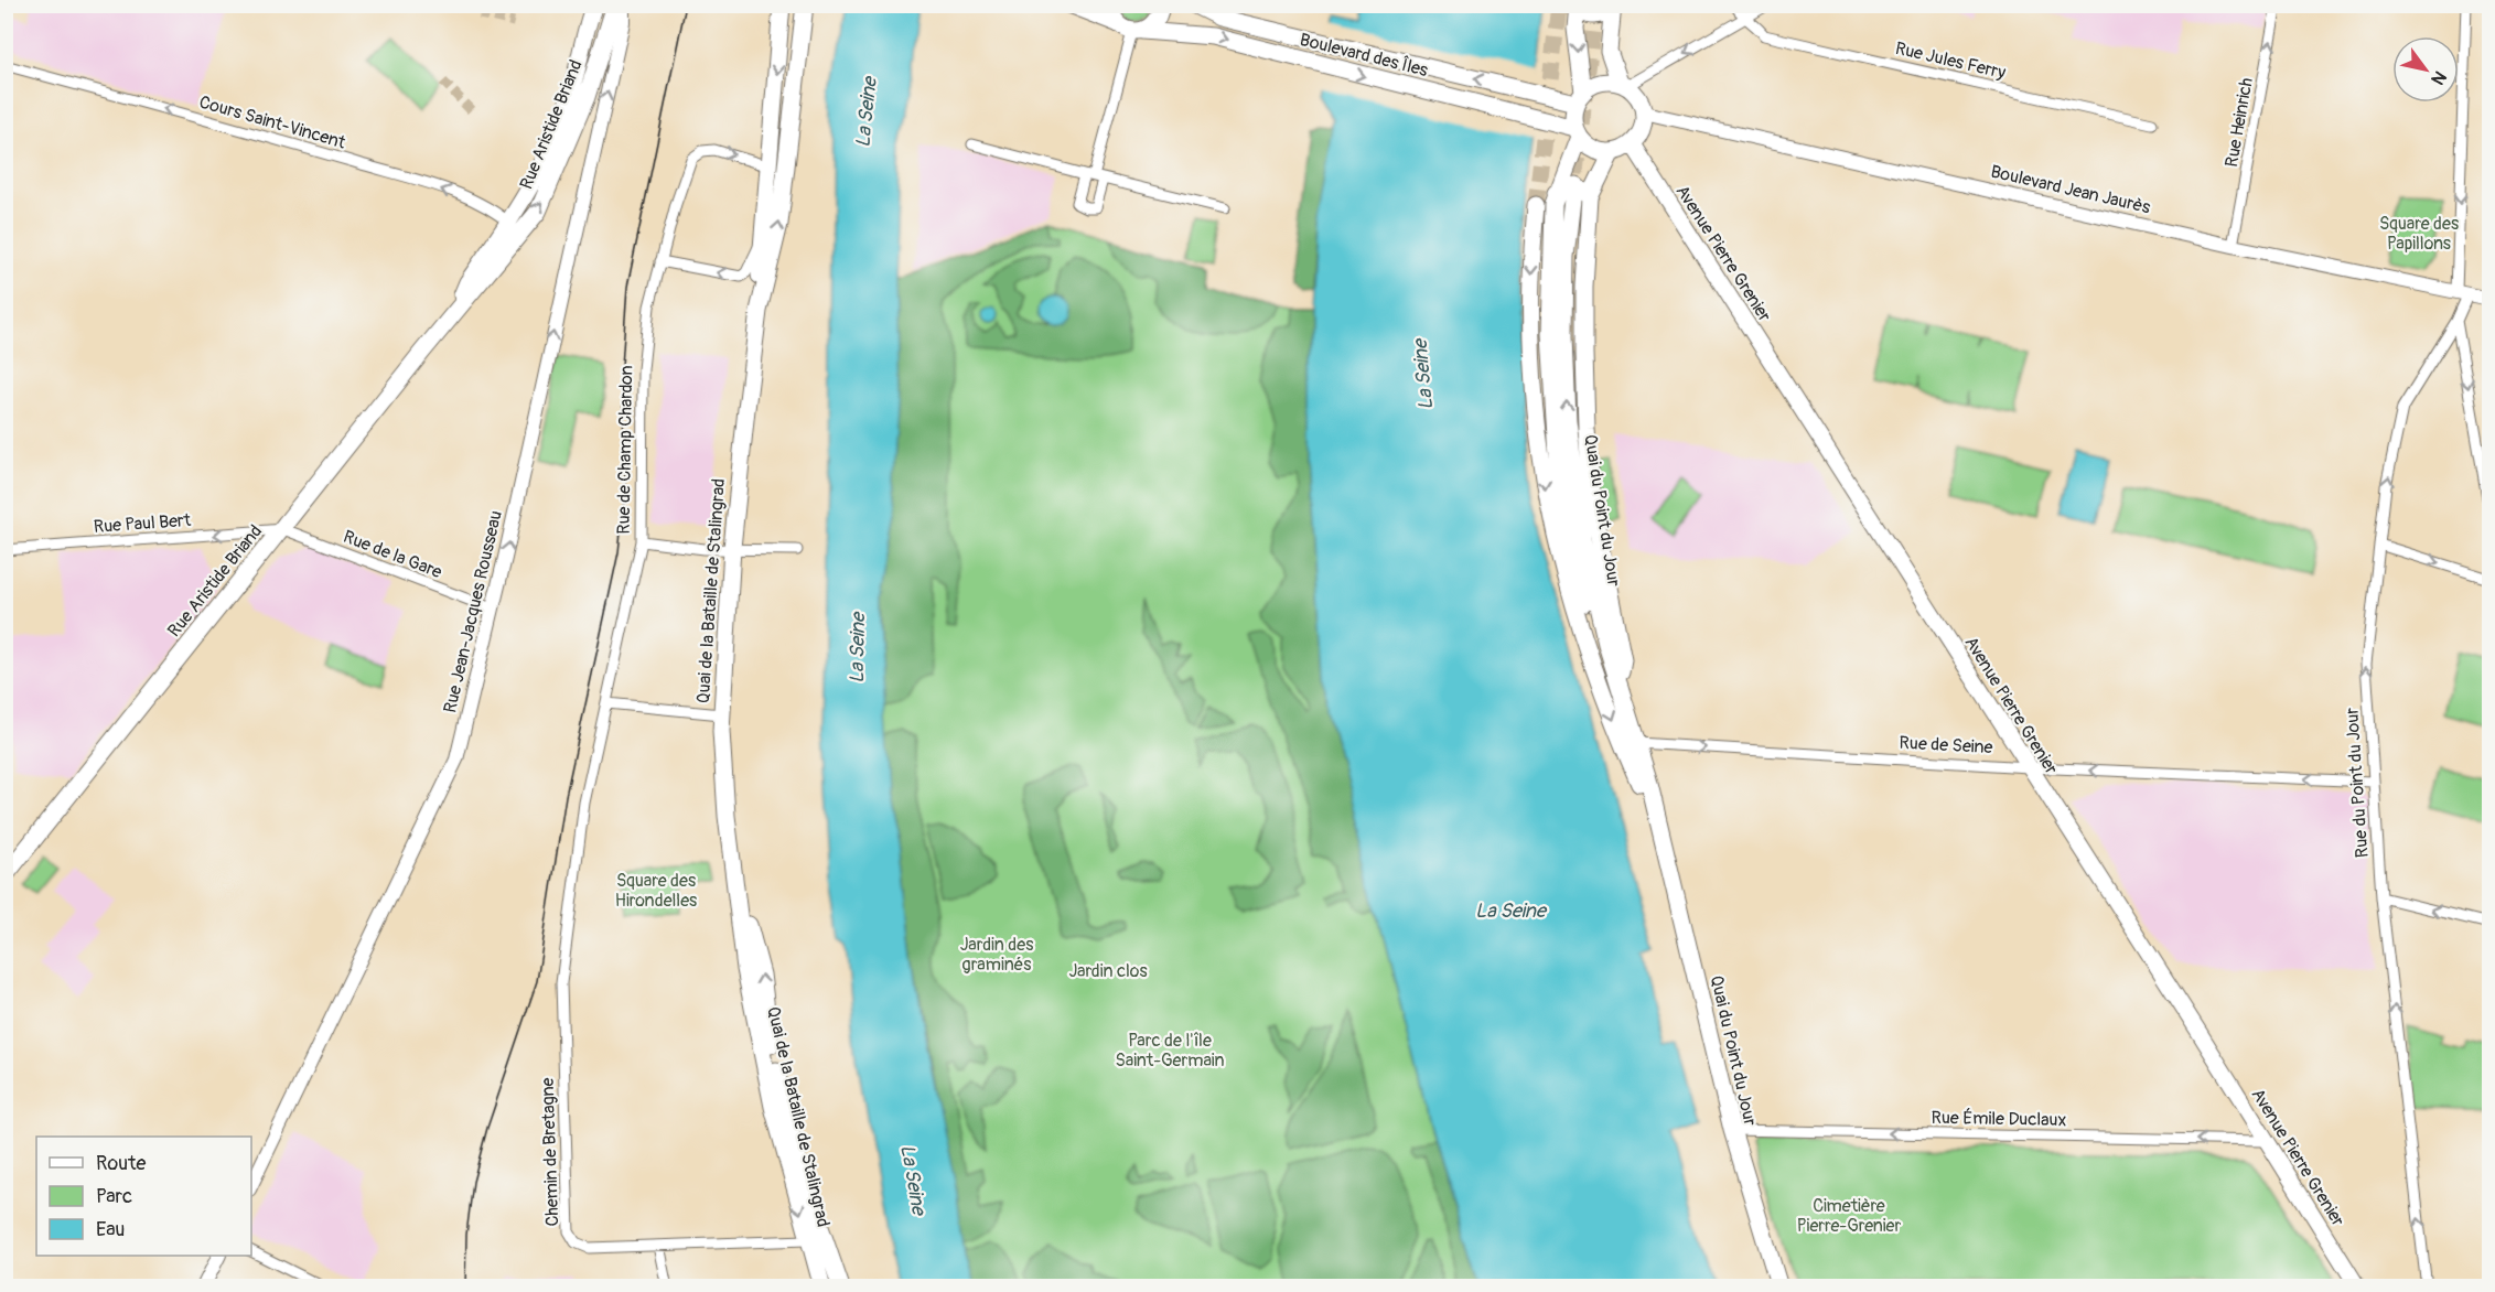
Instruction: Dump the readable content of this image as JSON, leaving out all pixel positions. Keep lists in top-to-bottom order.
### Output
{
  "streets": {
    "main road": [
      "Boulevard des Îles",
      "Rue Aristide Briand",
      "Avenue Pierre Grenier",
      "Quai du Point du Jour",
      "Quai de la Bataille de Stalingrad"
    ],
    "street": [
      "Rue Jules Ferry",
      "Cours Saint-Vincent",
      "Rue Heinrich",
      "Boulevard Jean Jaurès",
      "Rue de Champ Chardon",
      "Rue Paul Bert",
      "Rue de la Gare",
      "Rue Jean-Jacques Rousseau",
      "Rue de Seine",
      "Rue du Point du Jour",
      "Rue Émile Duclaux",
      "Chemin de Bretagne"
    ]
  },
  "crossings": [
    ["Boulevard des Îles", "Boulevard Jean Jaurès"],
    ["Boulevard des Îles", "Avenue Pierre Grenier"],
    ["Cours Saint-Vincent", "Rue Aristide Briand"],
    ["Rue Heinrich", "Boulevard Jean Jaurès"],
    ["Rue Aristide Briand", "Rue Paul Bert"],
    ["Rue Aristide Briand", "Rue de la Gare"],
    ["Boulevard Jean Jaurès", "Avenue Pierre Grenier"],
    ["Boulevard Jean Jaurès", "Rue du Point du Jour"],
    ["Avenue Pierre Grenier", "Rue de Seine"],
    ["Avenue Pierre Grenier", "Rue Émile Duclaux"],
    ["Rue de Champ Chardon", "Quai de la Bataille de Stalingrad"],
    ["Rue de Champ Chardon", "Chemin de Bretagne"],
    ["Quai du Point du Jour", "Rue de Seine"],
    ["Quai du Point du Jour", "Rue Émile Duclaux"],
    ["Rue Paul Bert", "Rue de la Gare"],
    ["Rue de la Gare", "Rue Jean-Jacques Rousseau"],
    ["Quai de la Bataille de Stalingrad", "Chemin de Bretagne"],
    ["Rue de Seine", "Rue du Point du Jour"]
  ],
  "one_way": [
    "Cours Saint-Vincent",
    "Rue Heinrich",
    "Rue Paul Bert",
    "Rue Jean-Jacques Rousseau",
    "Rue Émile Duclaux"
  ],
  "water": ["La Seine"],
  "parks": [
    "Square des Papillons",
    "Square des Hirondelles",
    "Jardin des graminés",
    "Jardin clos",
    "Parc de l'île Saint-Germain",
    "Cimetière Pierre-Grenier"
  ],
  "legend": ["Route", "Parc", "Eau"],
  "north": "bottom right"
}
